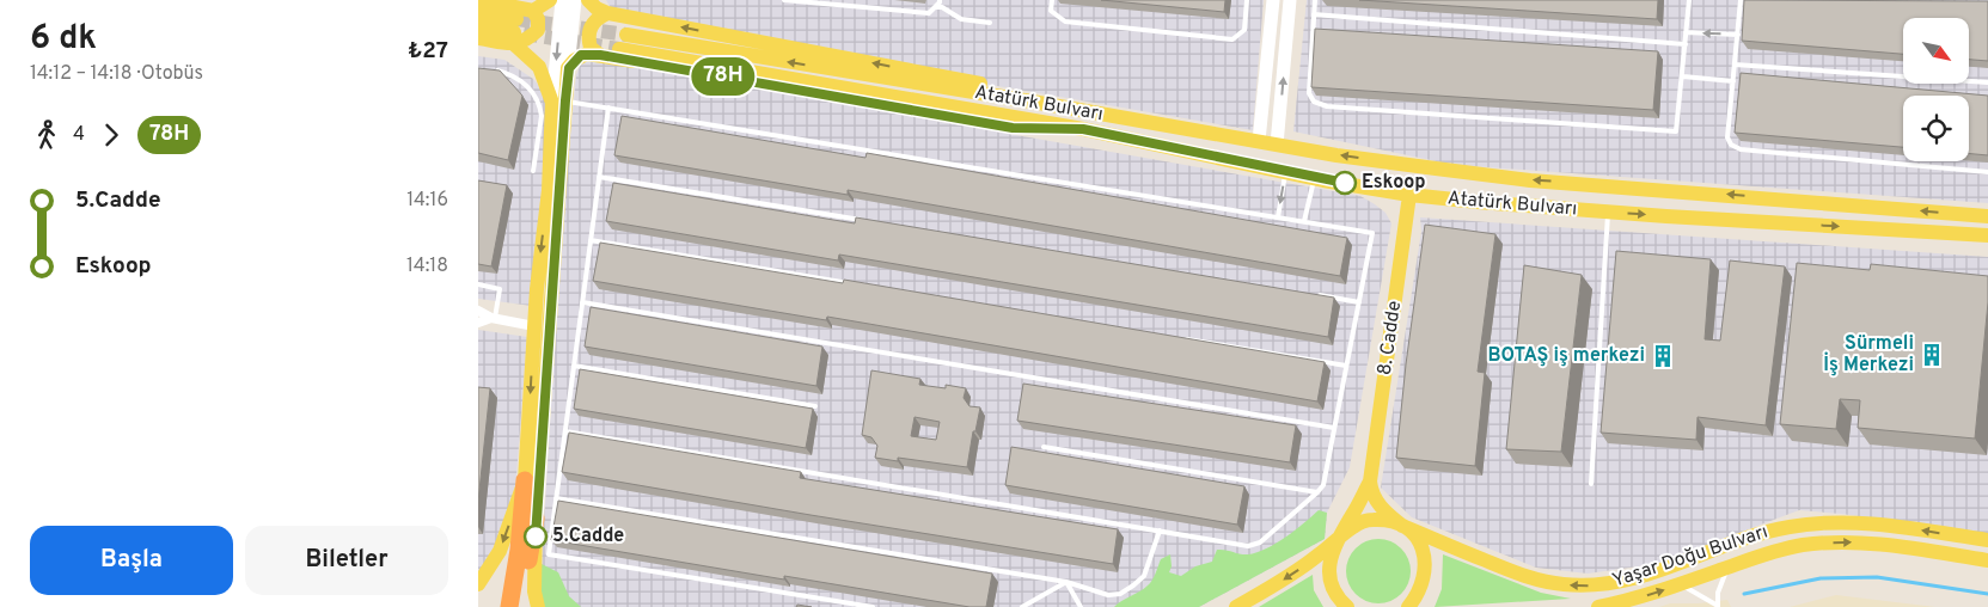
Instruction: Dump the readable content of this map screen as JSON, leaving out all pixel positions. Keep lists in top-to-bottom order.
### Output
{
  "streets": {
    "main road": ["Atatürk Bulvarı", "8. Cadde", "Yaşar Doğu Bulvarı"]
  },
  "crossings": [
    ["Atatürk Bulvarı", "8. Cadde"],
    ["8. Cadde", "Yaşar Doğu Bulvarı"]
  ],
  "places": {
    "other": ["Eskoop", "5.Cadde"],
    "building": ["Sürmeli İş Merkezi", "BOTAŞ iş merkezi"]
  },
  "lines": ["bus line 78H"],
  "north": "bottom right",
  "page": {
    "heading": ["6 dk", "14:12 – 14:18 · Otobüs", "₺27"],
    "on_map": "78H",
    "legs": ["4", "78H"],
    "list": [
      {
        "name": "5.Cadde",
        "value": "14:16"
      },
      {
        "name": "Eskoop",
        "value": "14:18"
      }
    ],
    "buttons": ["Başla", "Biletler"]
  }
}
